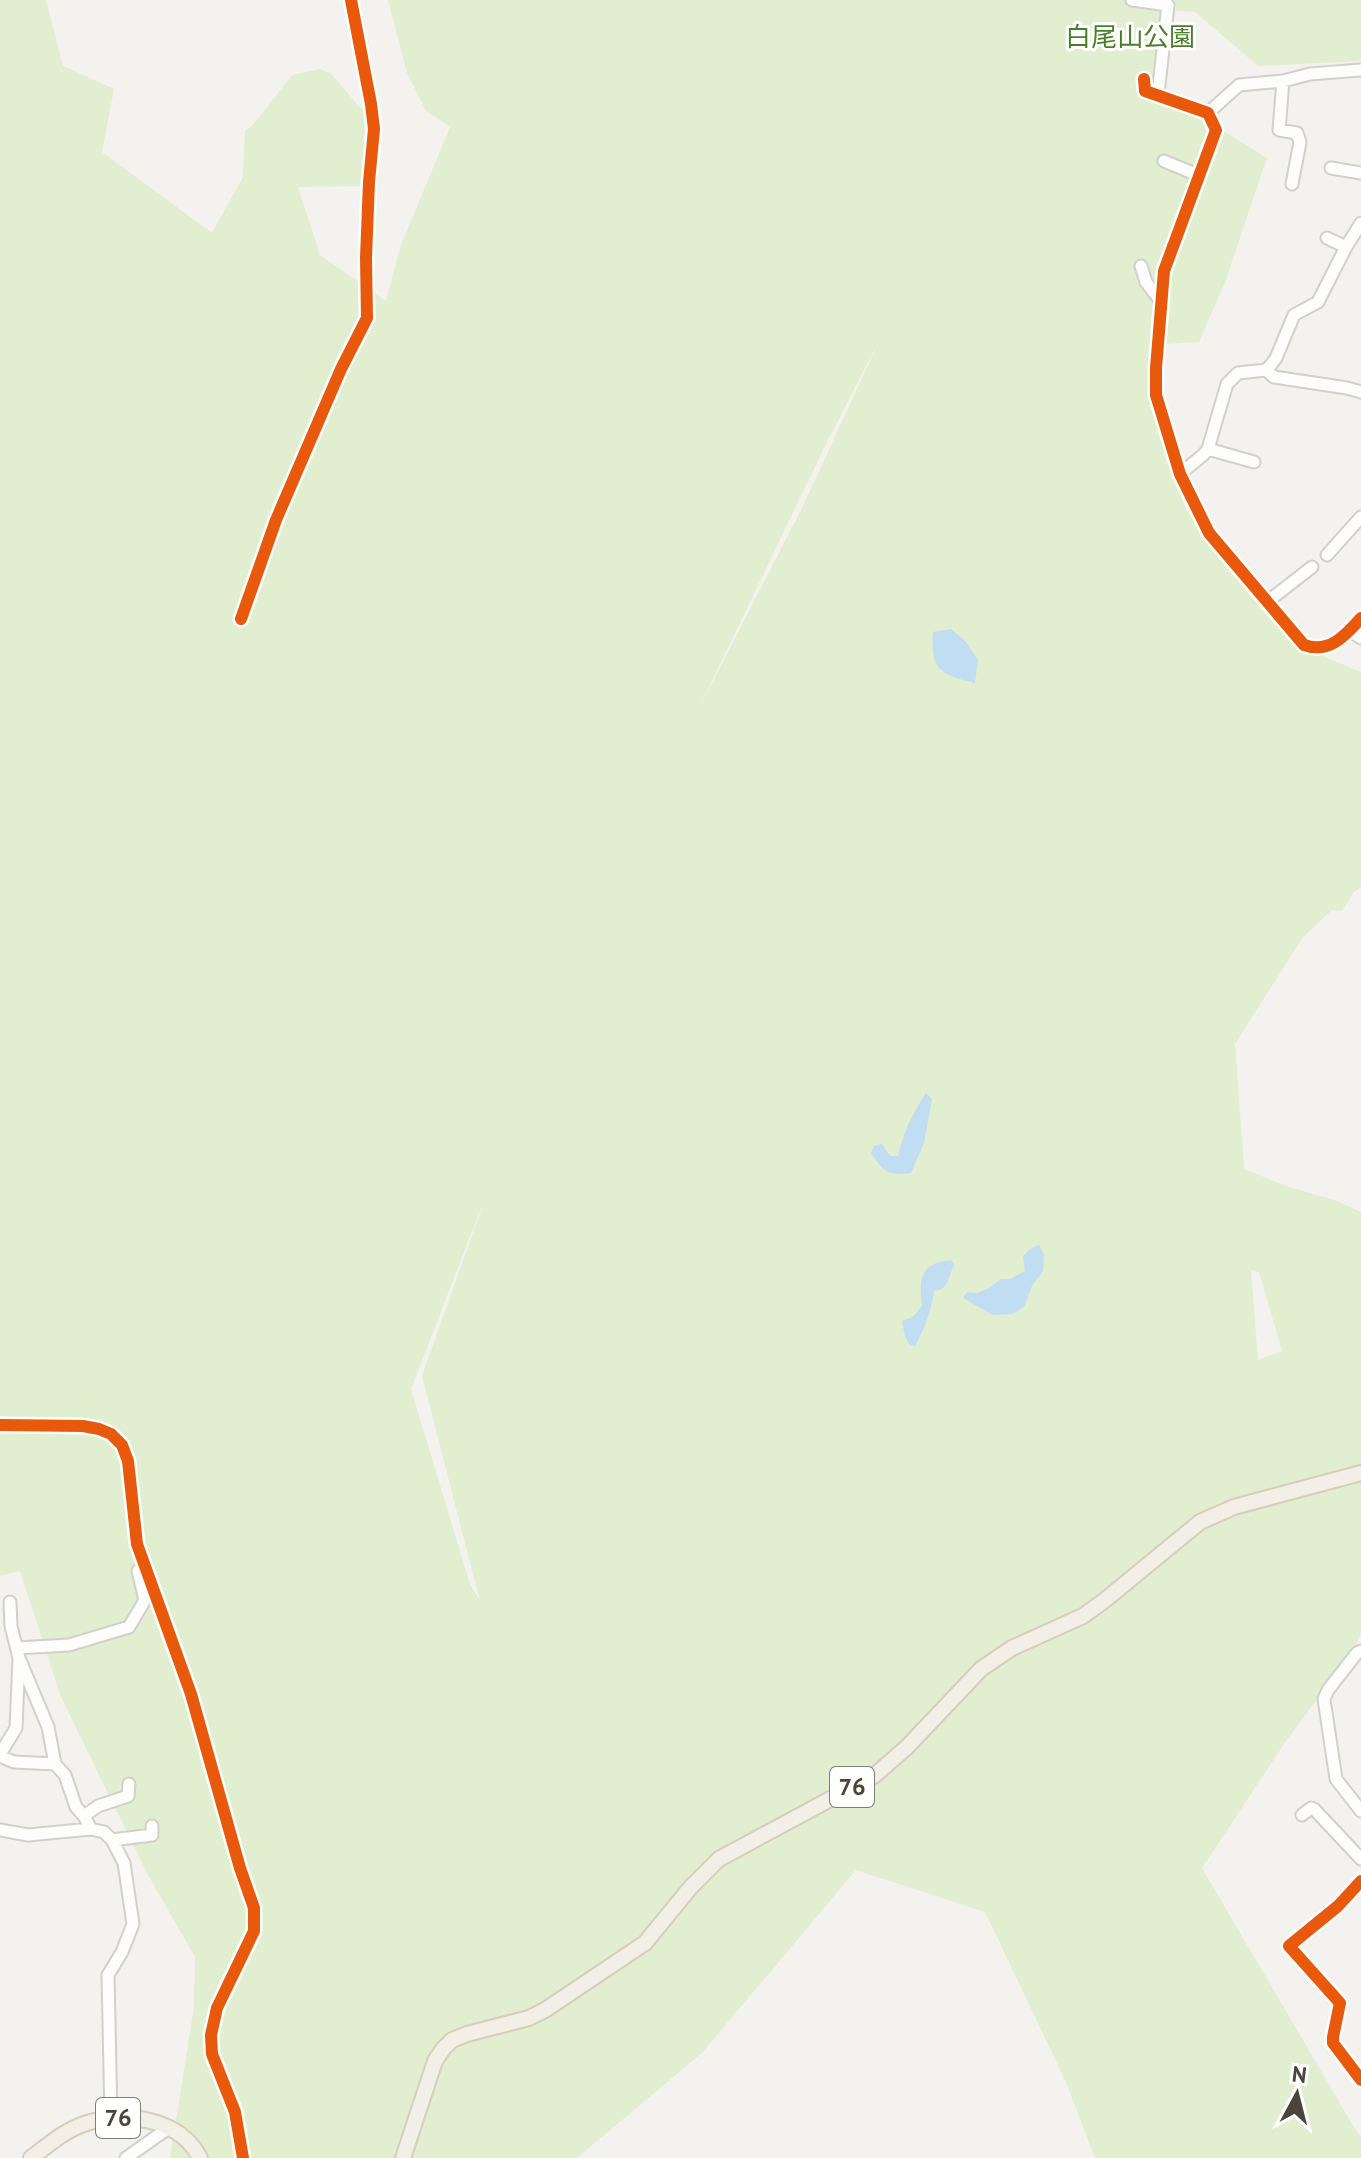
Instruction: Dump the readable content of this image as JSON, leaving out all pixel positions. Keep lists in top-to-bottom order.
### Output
{
  "streets": {
    "main road": ["76"]
  },
  "parks": ["白尾山公園"],
  "north": "top"
}
